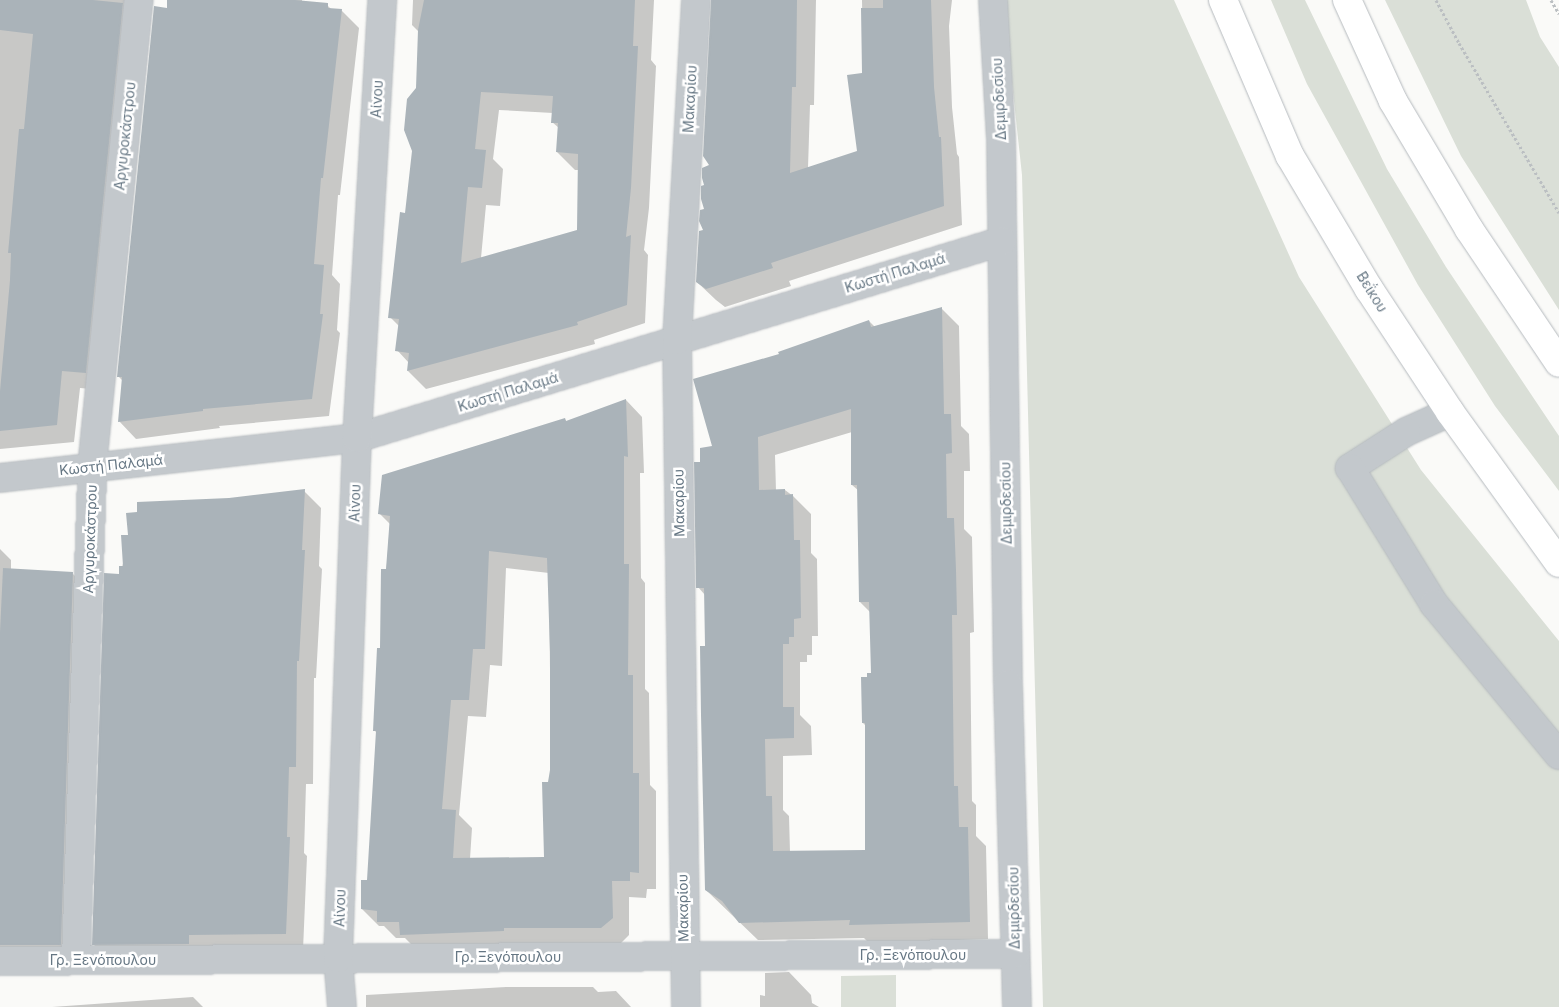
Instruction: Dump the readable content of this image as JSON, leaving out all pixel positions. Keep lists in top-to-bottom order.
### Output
{
  "streets": {
    "main road": ["Βεΐκου"],
    "street": [
      "Αίνου",
      "Μακαρίου",
      "Δεμιρδεσίου",
      "Αργυροκάστρου",
      "Κωστή Παλαμά",
      "Γρ. Ξενόπουλου"
    ]
  },
  "crossings": [
    ["Αίνου", "Κωστή Παλαμά"],
    ["Αίνου", "Γρ. Ξενόπουλου"],
    ["Μακαρίου", "Κωστή Παλαμά"],
    ["Μακαρίου", "Γρ. Ξενόπουλου"],
    ["Δεμιρδεσίου", "Κωστή Παλαμά"],
    ["Δεμιρδεσίου", "Γρ. Ξενόπουλου"],
    ["Αργυροκάστρου", "Κωστή Παλαμά"],
    ["Αργυροκάστρου", "Γρ. Ξενόπουλου"]
  ]
}
